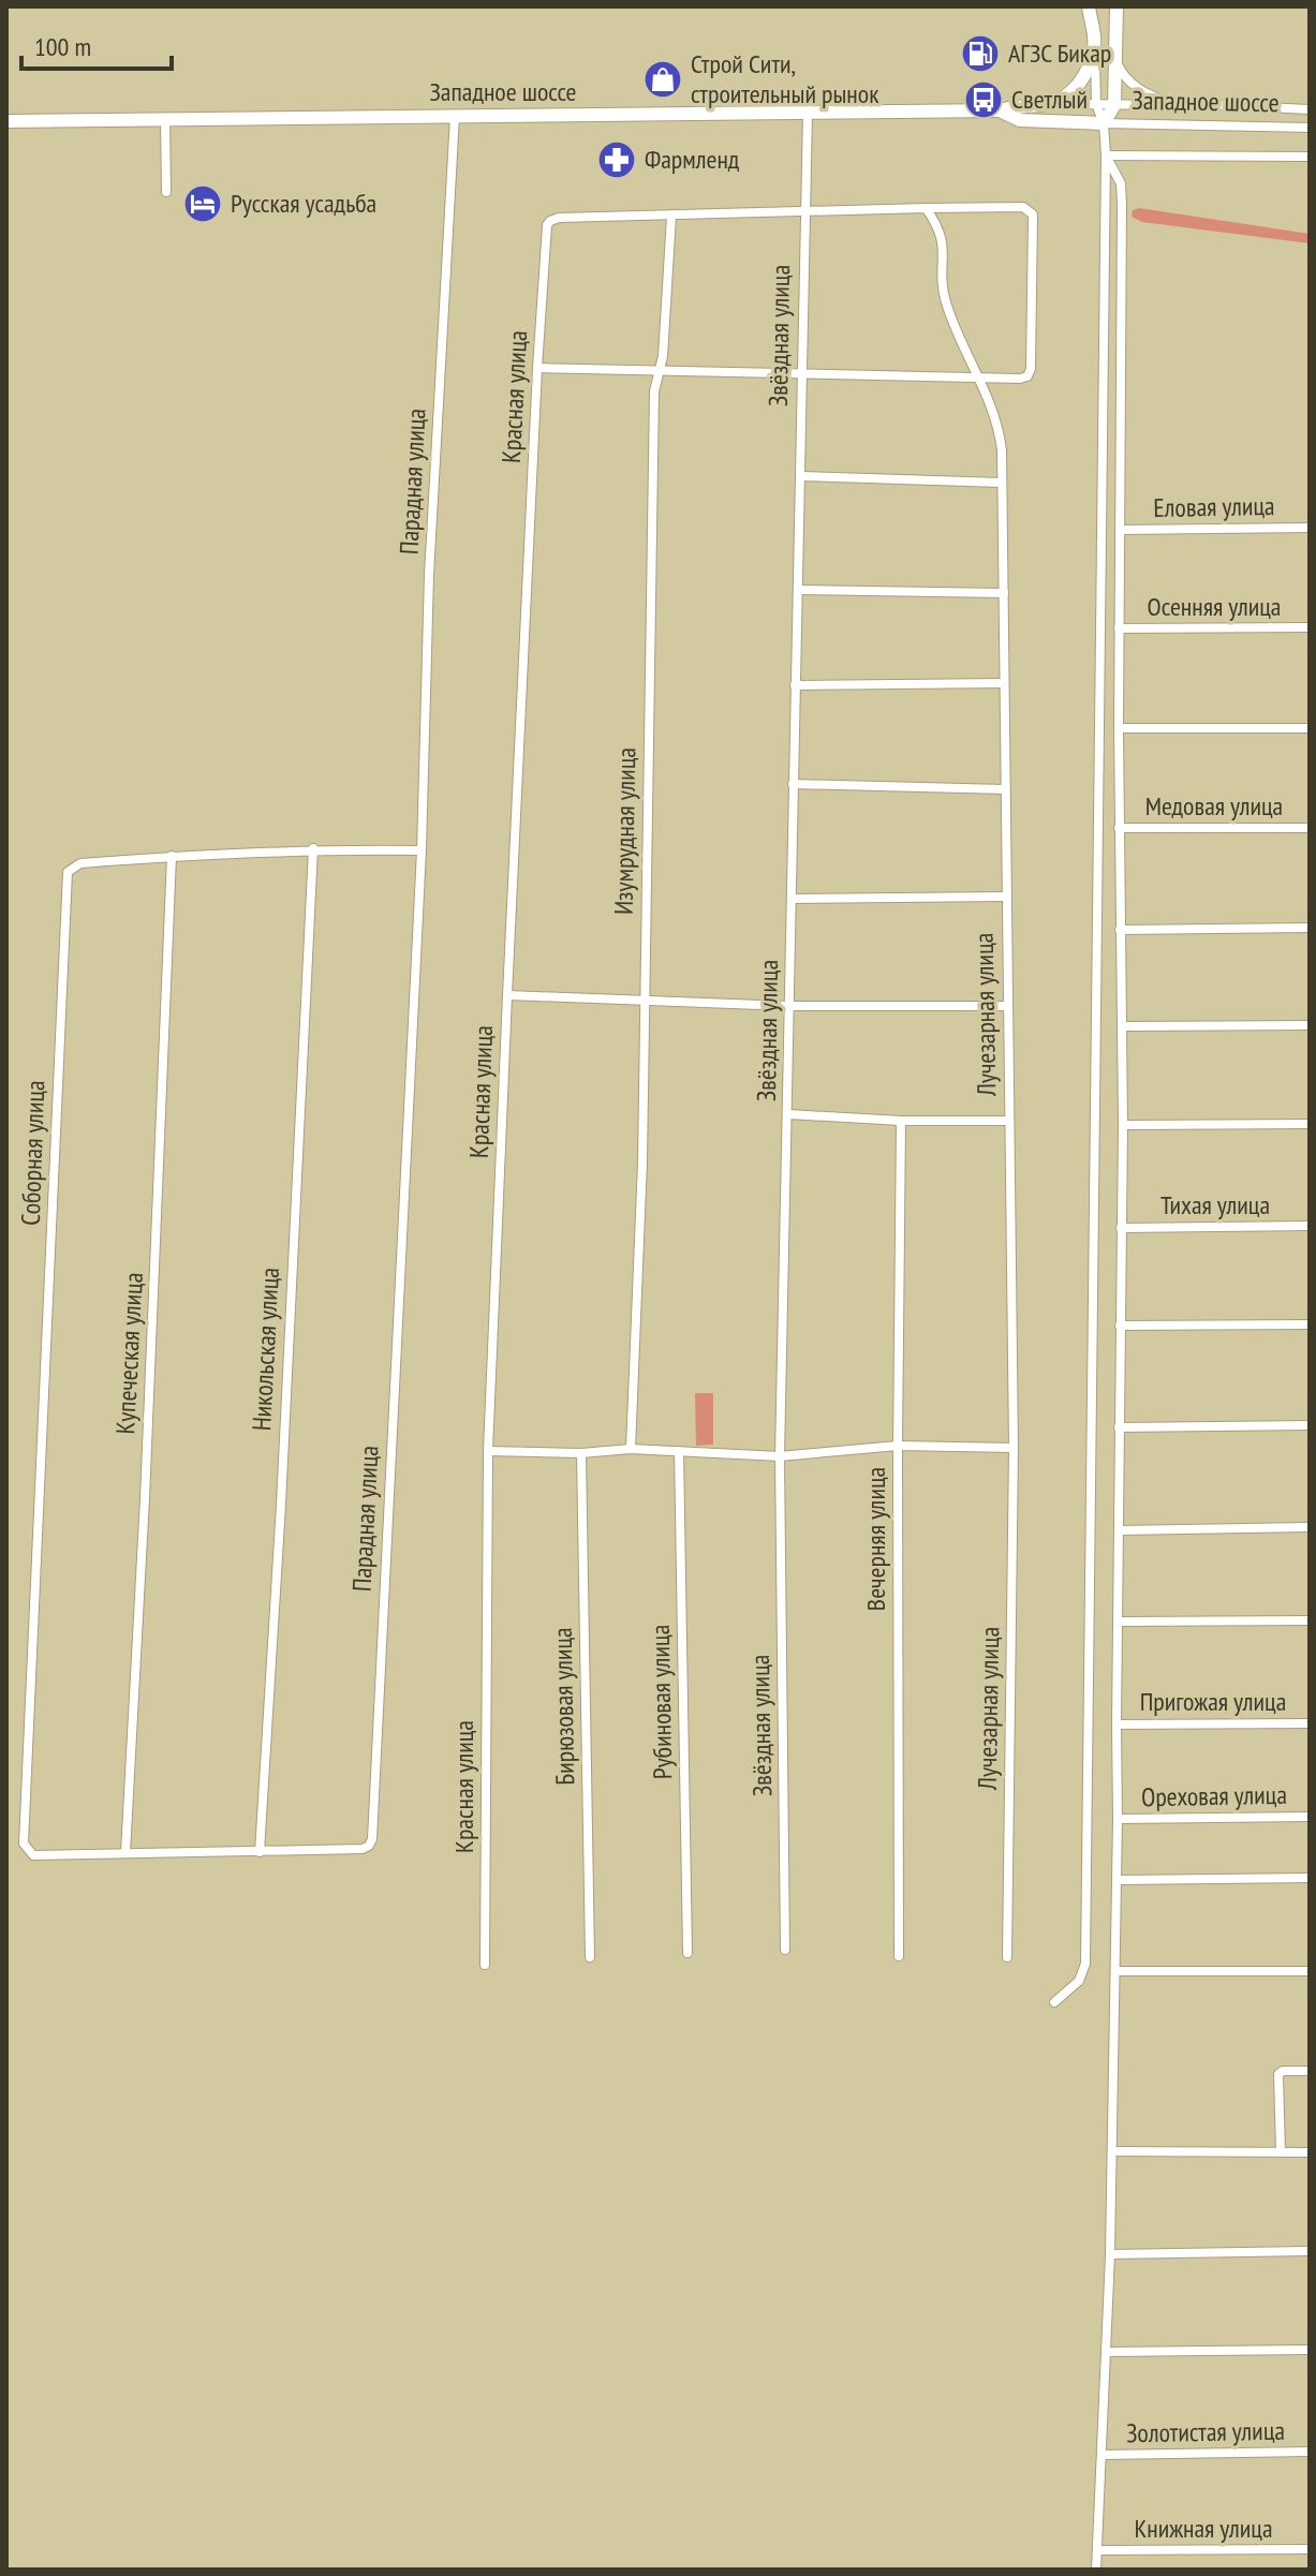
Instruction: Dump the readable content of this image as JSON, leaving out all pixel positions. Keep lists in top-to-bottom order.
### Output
{
  "streets": {
    "main road": ["Западное шоссе"],
    "street": [
      "Звёздная улица",
      "Красная улица",
      "Парадная улица",
      "Еловая улица",
      "Осенняя улица",
      "Медовая улица",
      "Изумрудная улица",
      "Лучезарная улица",
      "Соборная улица",
      "Тихая улица",
      "Никольская улица",
      "Купеческая улица",
      "Вечерняя улица",
      "Рубиновая улица",
      "Пригожая улица",
      "Бирюзовая улица",
      "Ореховая улица",
      "Золотистая улица",
      "Книжная улица"
    ]
  },
  "crossings": [
    ["Западное шоссе", "Звёздная улица"],
    ["Западное шоссе", "Парадная улица"],
    ["Красная улица", "Изумрудная улица"],
    ["Парадная улица", "Соборная улица"],
    ["Парадная улица", "Никольская улица"],
    ["Парадная улица", "Купеческая улица"],
    ["Соборная улица", "Купеческая улица"]
  ],
  "places": {
    "fuel station": ["АГЗС Бикар"],
    "shop": ["Строй Сити, строительный рынок"],
    "bus stop": ["Светлый"],
    "pharmacy": ["Фармленд"],
    "hotel": ["Русская усадьба"]
  },
  "scale_bar": "100 m"
}
